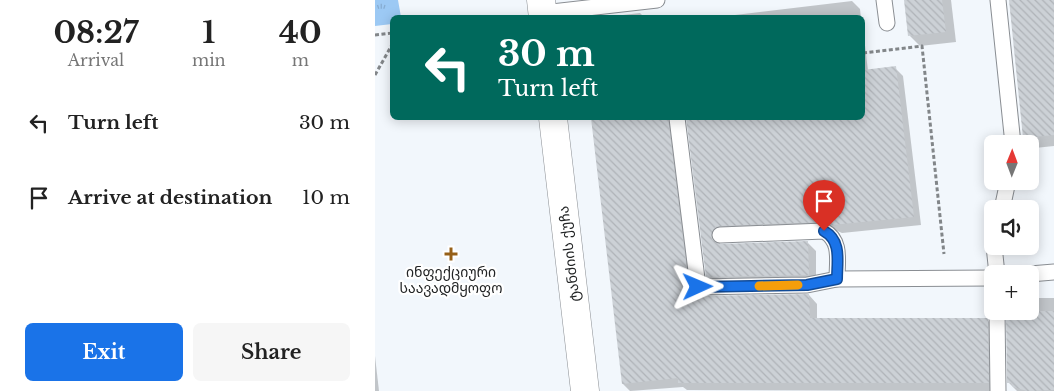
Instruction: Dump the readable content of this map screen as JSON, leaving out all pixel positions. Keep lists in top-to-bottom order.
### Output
{
  "streets": {
    "main road": ["ტანძიის ქუჩა"]
  },
  "places": {
    "health": ["ინფექციური საავადმყოფო"]
  },
  "north": "top",
  "page": {
    "eta": [
      "08:27",
      "Arrival",
      "1",
      "min",
      "40",
      "m"
    ],
    "turn": ["30 m", "Turn left"],
    "list": [
      {
        "name": "Turn left",
        "value": "30 m"
      },
      {
        "name": "Arrive at destination",
        "value": "10 m"
      }
    ],
    "map_buttons": "+",
    "buttons": ["Exit", "Share"]
  }
}
